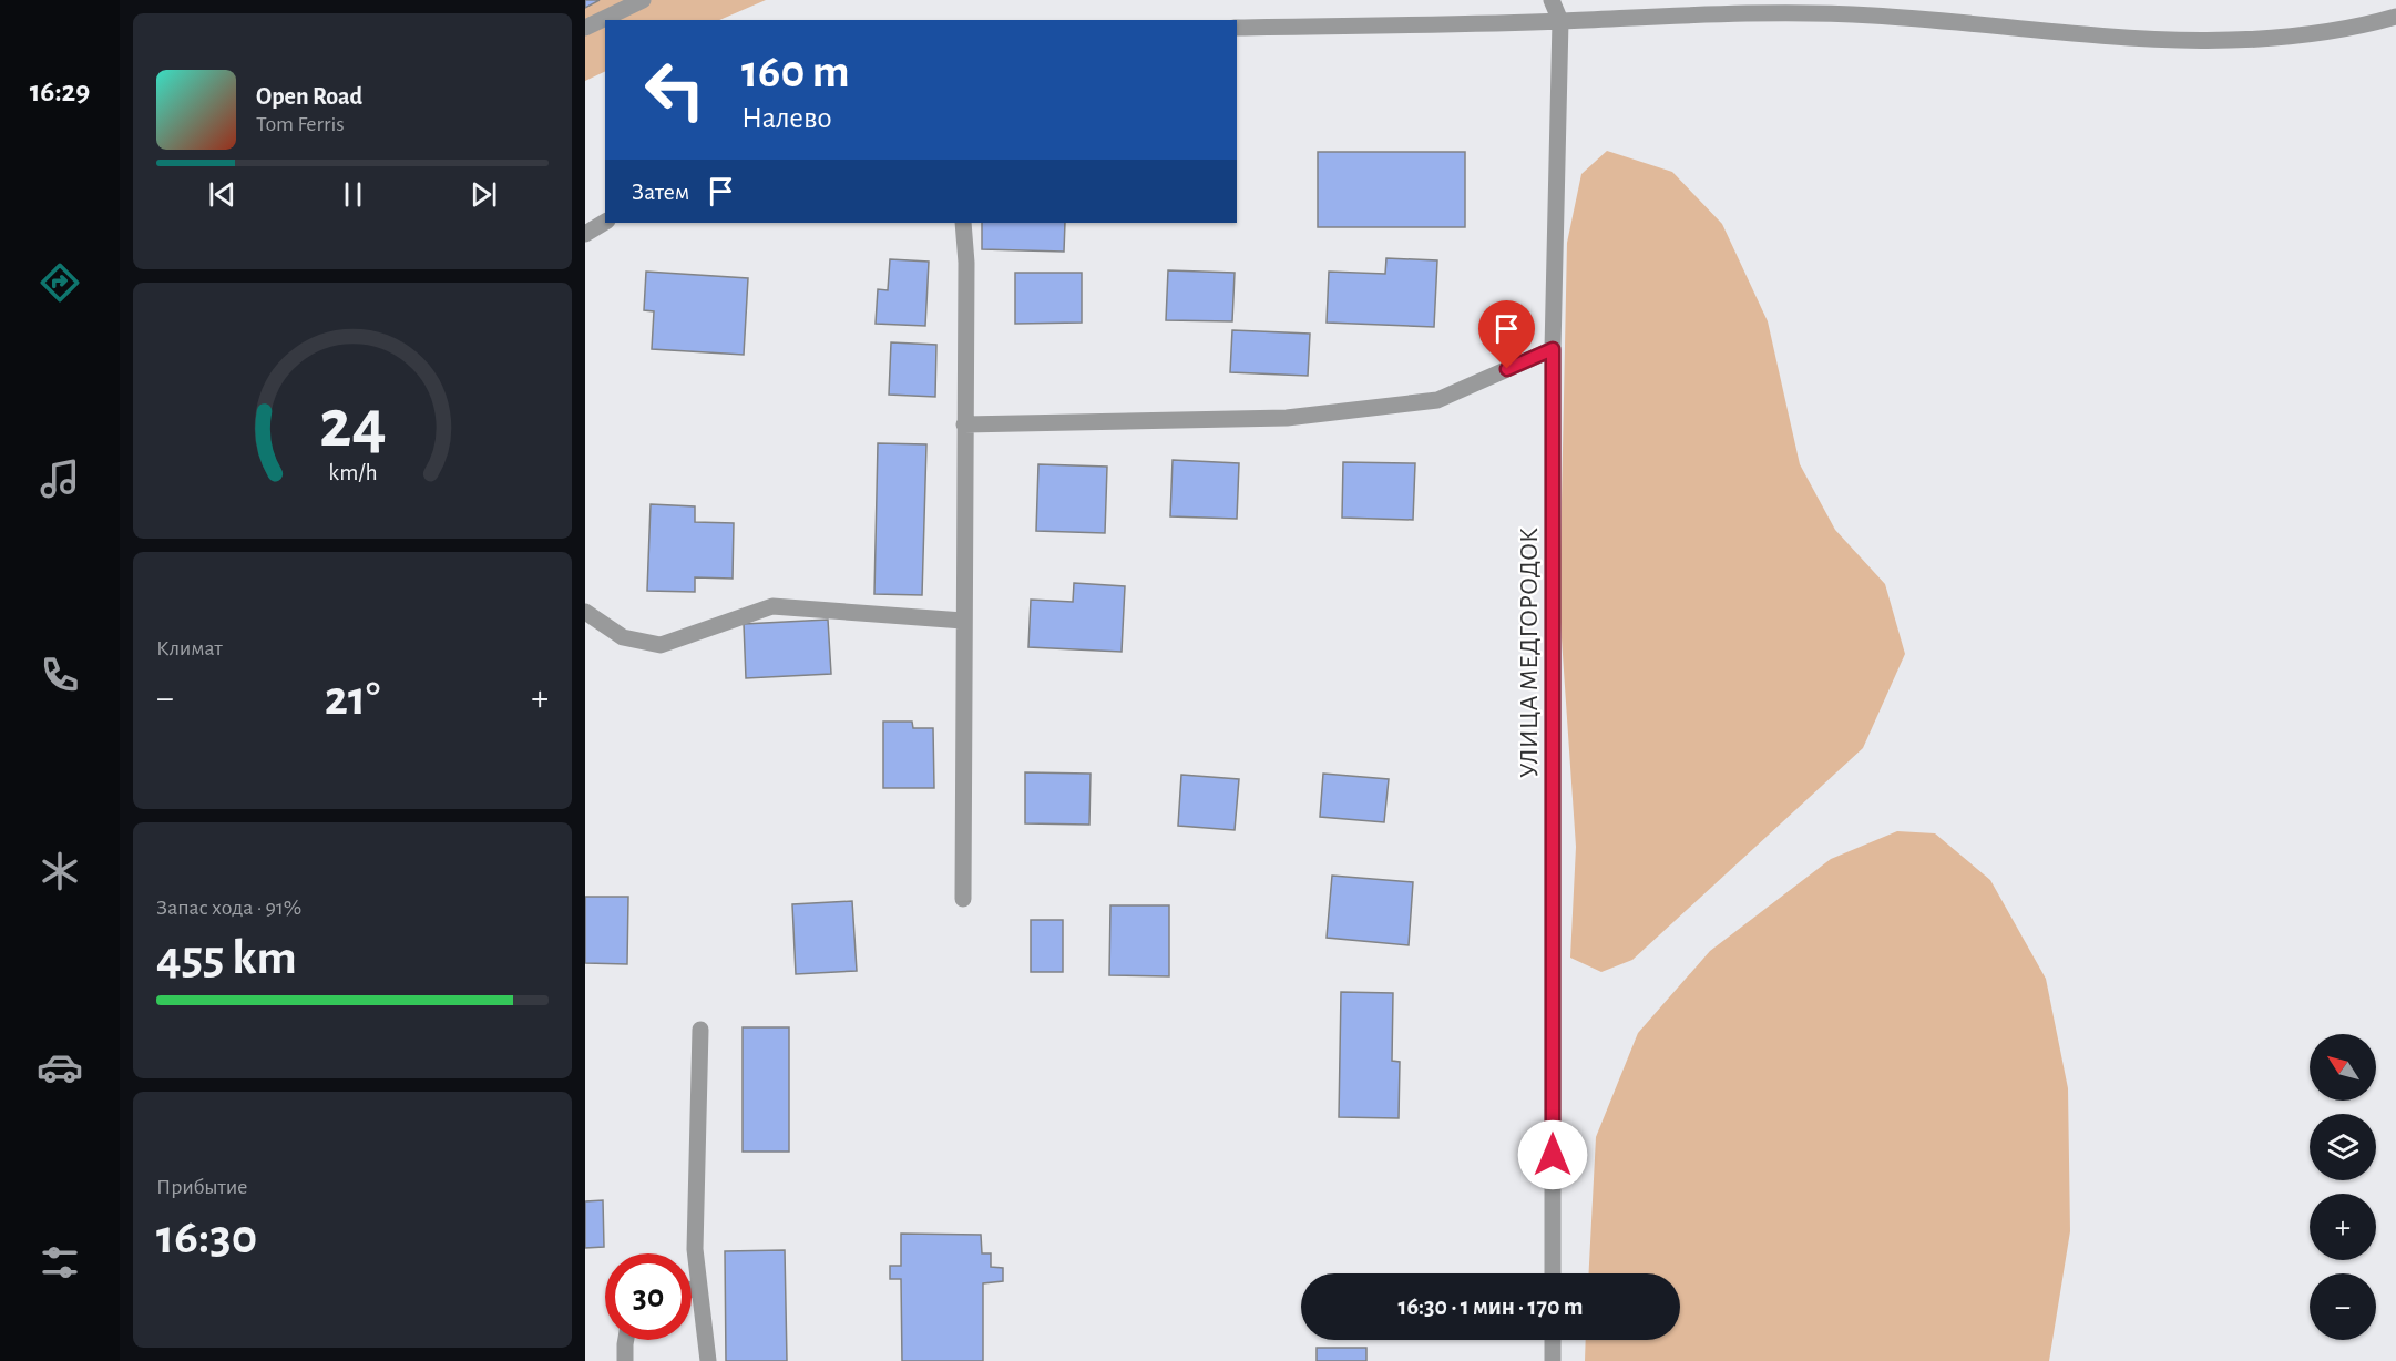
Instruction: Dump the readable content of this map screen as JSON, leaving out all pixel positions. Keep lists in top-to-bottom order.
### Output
{
  "streets": {
    "street": ["УЛИЦА МЕДГОРОДОК"]
  },
  "north": "top left",
  "page": {
    "tabs": "16:29",
    "turn": ["160 m", "Налево"],
    "song": ["Open Road", "Tom Ferris"],
    "then": "Затем",
    "tile": [
      "Климат",
      ["Запас хода · 91%", "455 km"],
      ["Прибытие", "16:30"]
    ],
    "heat": ["−", "21°", "+"],
    "map_buttons": ["+", "−"],
    "limit": "30",
    "trip": "16:30 · 1 мин · 170 m",
    "gauge": ["24", "km/h"]
  }
}
